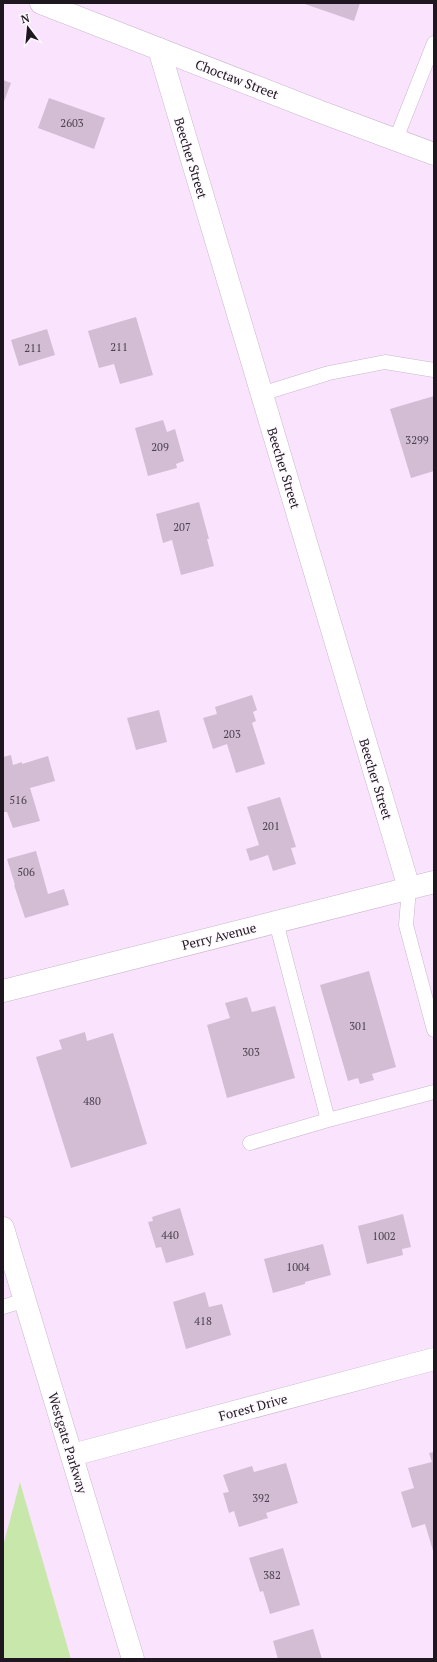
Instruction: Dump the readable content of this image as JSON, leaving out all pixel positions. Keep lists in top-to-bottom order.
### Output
{
  "streets": {
    "street": [
      "Choctaw Street",
      "Beecher Street",
      "Perry Avenue",
      "Forest Drive",
      "Westgate Parkway"
    ]
  },
  "crossings": [
    ["Choctaw Street", "Beecher Street"],
    ["Beecher Street", "Perry Avenue"],
    ["Forest Drive", "Westgate Parkway"]
  ],
  "house_numbers": [
    "2603",
    "211",
    "211",
    "3299",
    "209",
    "207",
    "203",
    "516",
    "201",
    "506",
    "301",
    "303",
    "480",
    "440",
    "1002",
    "1004",
    "418",
    "392",
    "382"
  ],
  "north": "top"
}
